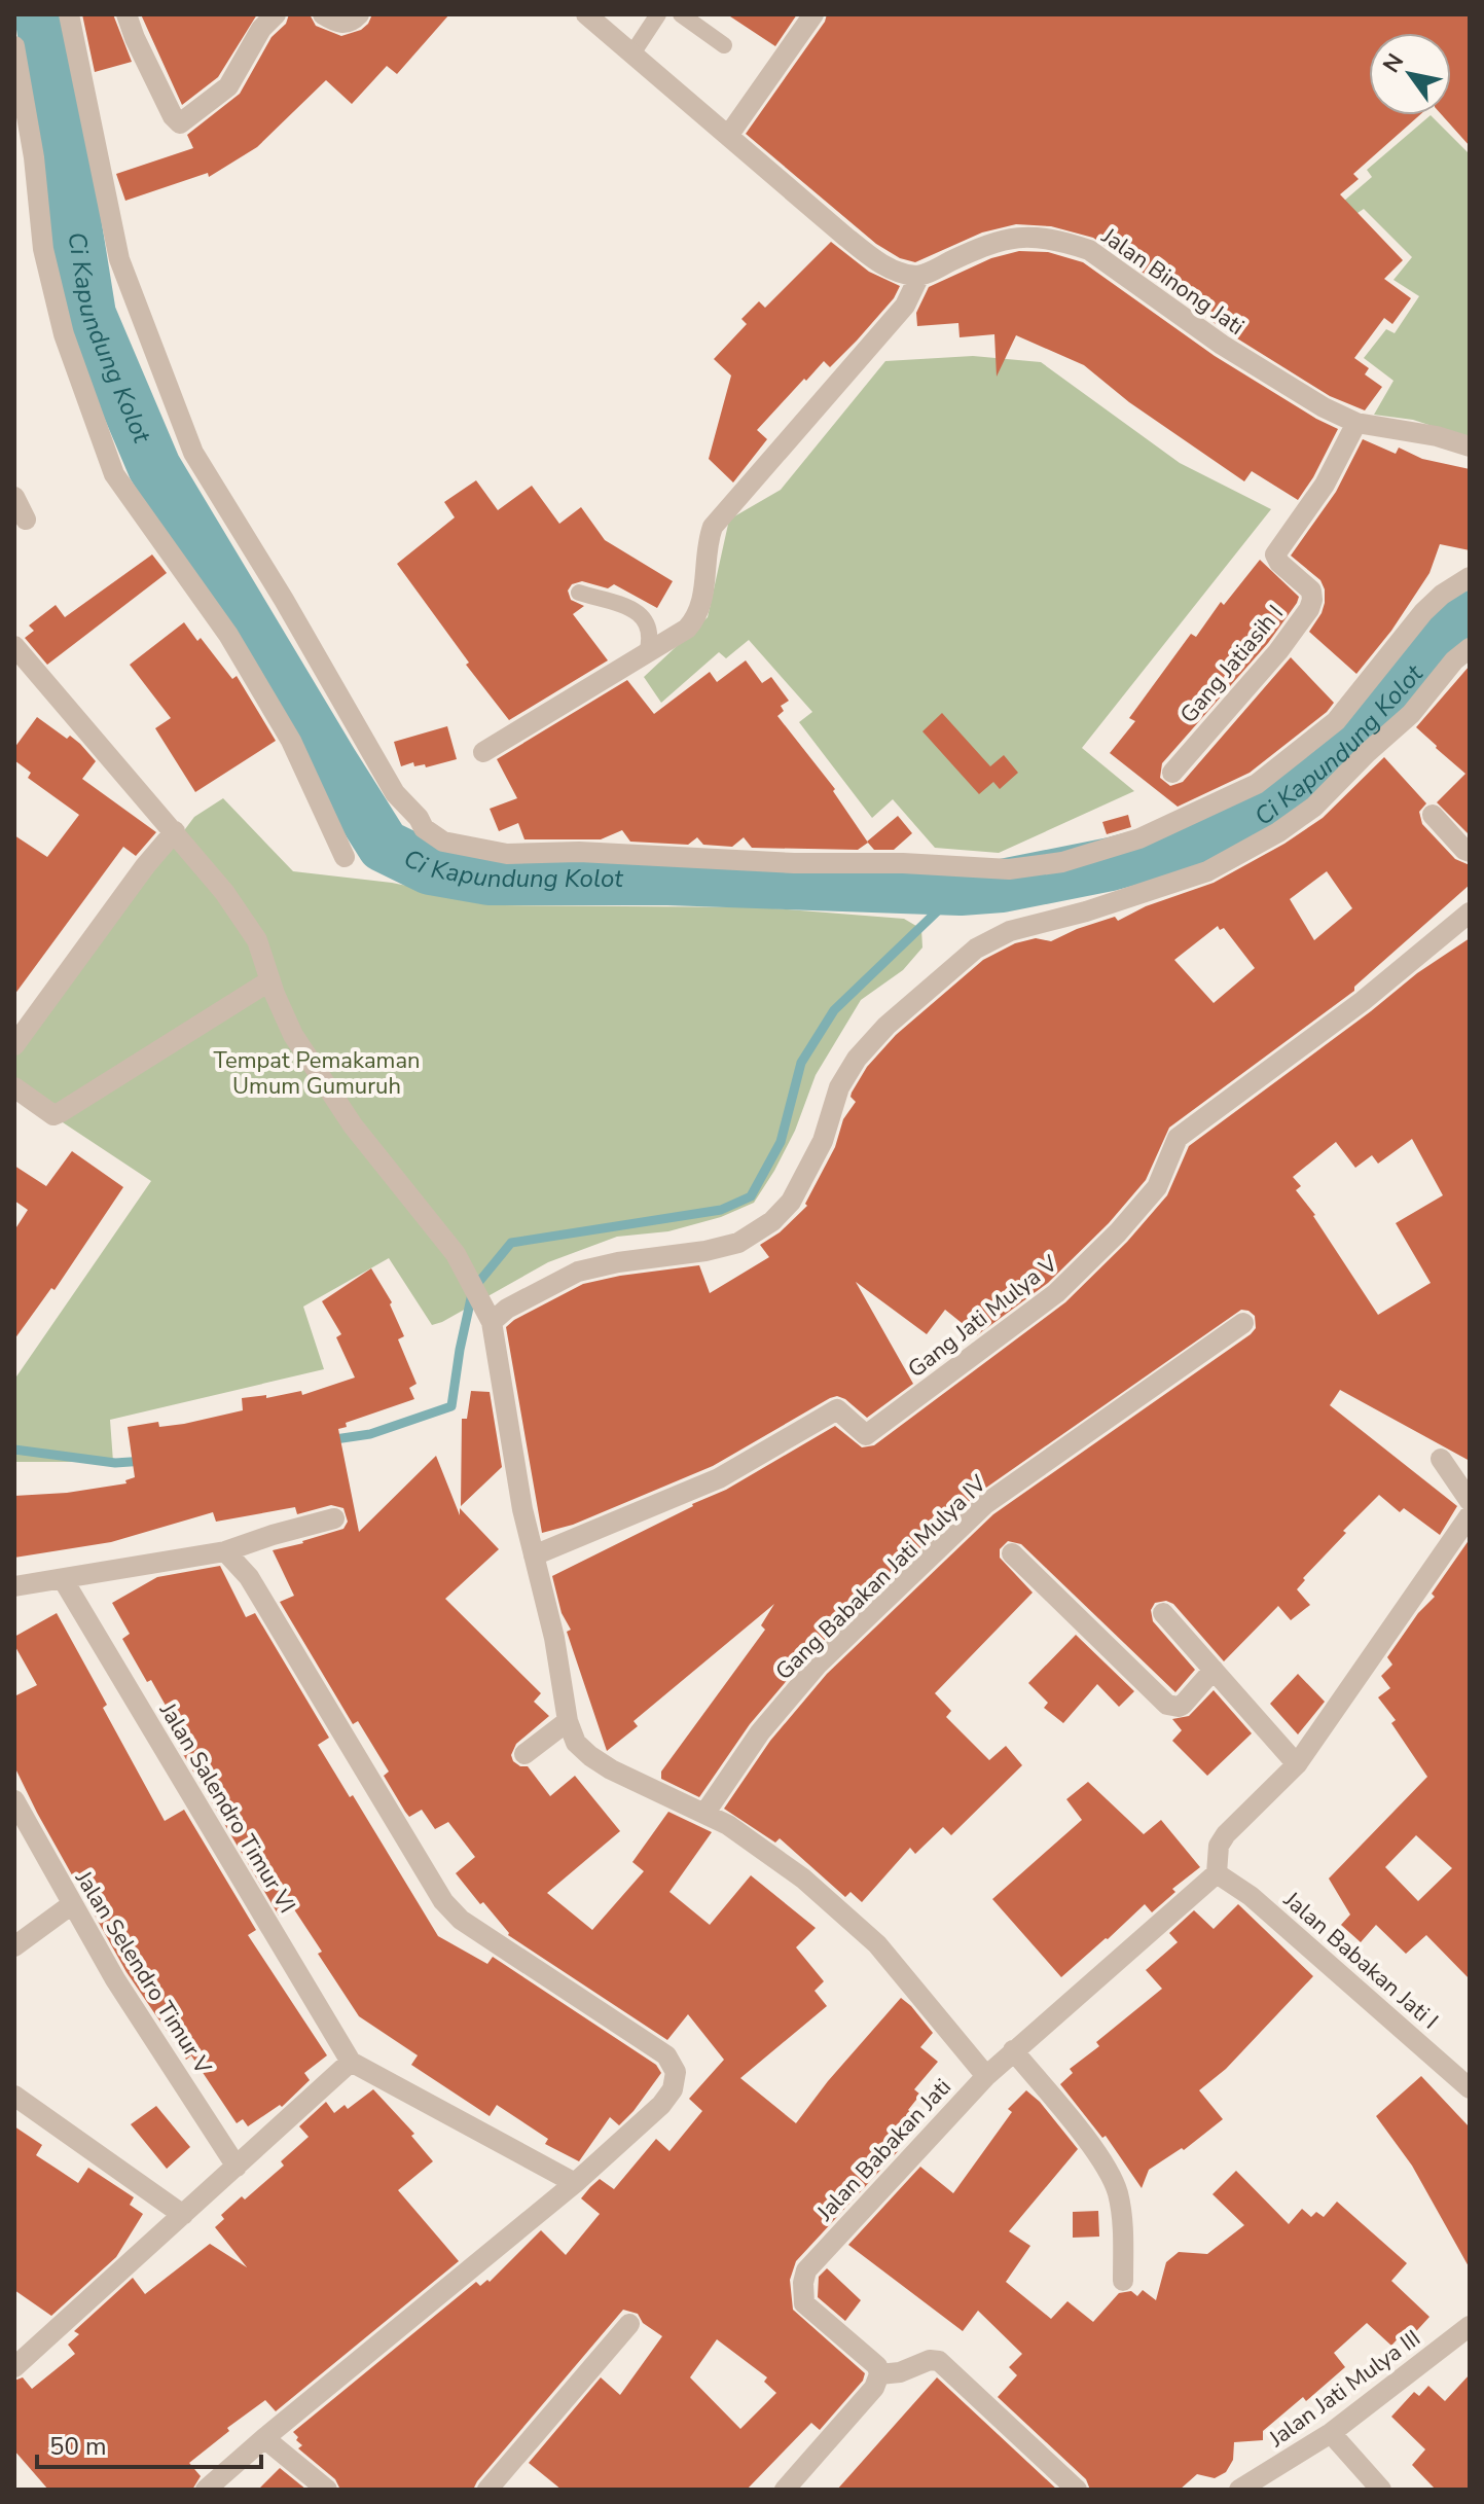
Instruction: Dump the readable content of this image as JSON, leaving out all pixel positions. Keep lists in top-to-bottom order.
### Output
{
  "streets": {
    "street": [
      "Jalan Binong Jati",
      "Gang Jatiasih I",
      "Gang Jati Mulya V",
      "Gang Babakan Jati Mulya IV",
      "Jalan Salendro Timur VI",
      "Jalan Babakan Jati I",
      "Jalan Selendro Timur V",
      "Jalan Babakan Jati",
      "Jalan Jati Mulya III"
    ]
  },
  "crossings": [
    ["Jalan Binong Jati", "Gang Jatiasih I"],
    ["Jalan Babakan Jati I", "Jalan Babakan Jati"]
  ],
  "water": ["Ci Kapundung Kolot"],
  "parks": ["Tempat Pemakaman Umum Gumuruh"],
  "scale_bar": "50 m",
  "north": "top left"
}
